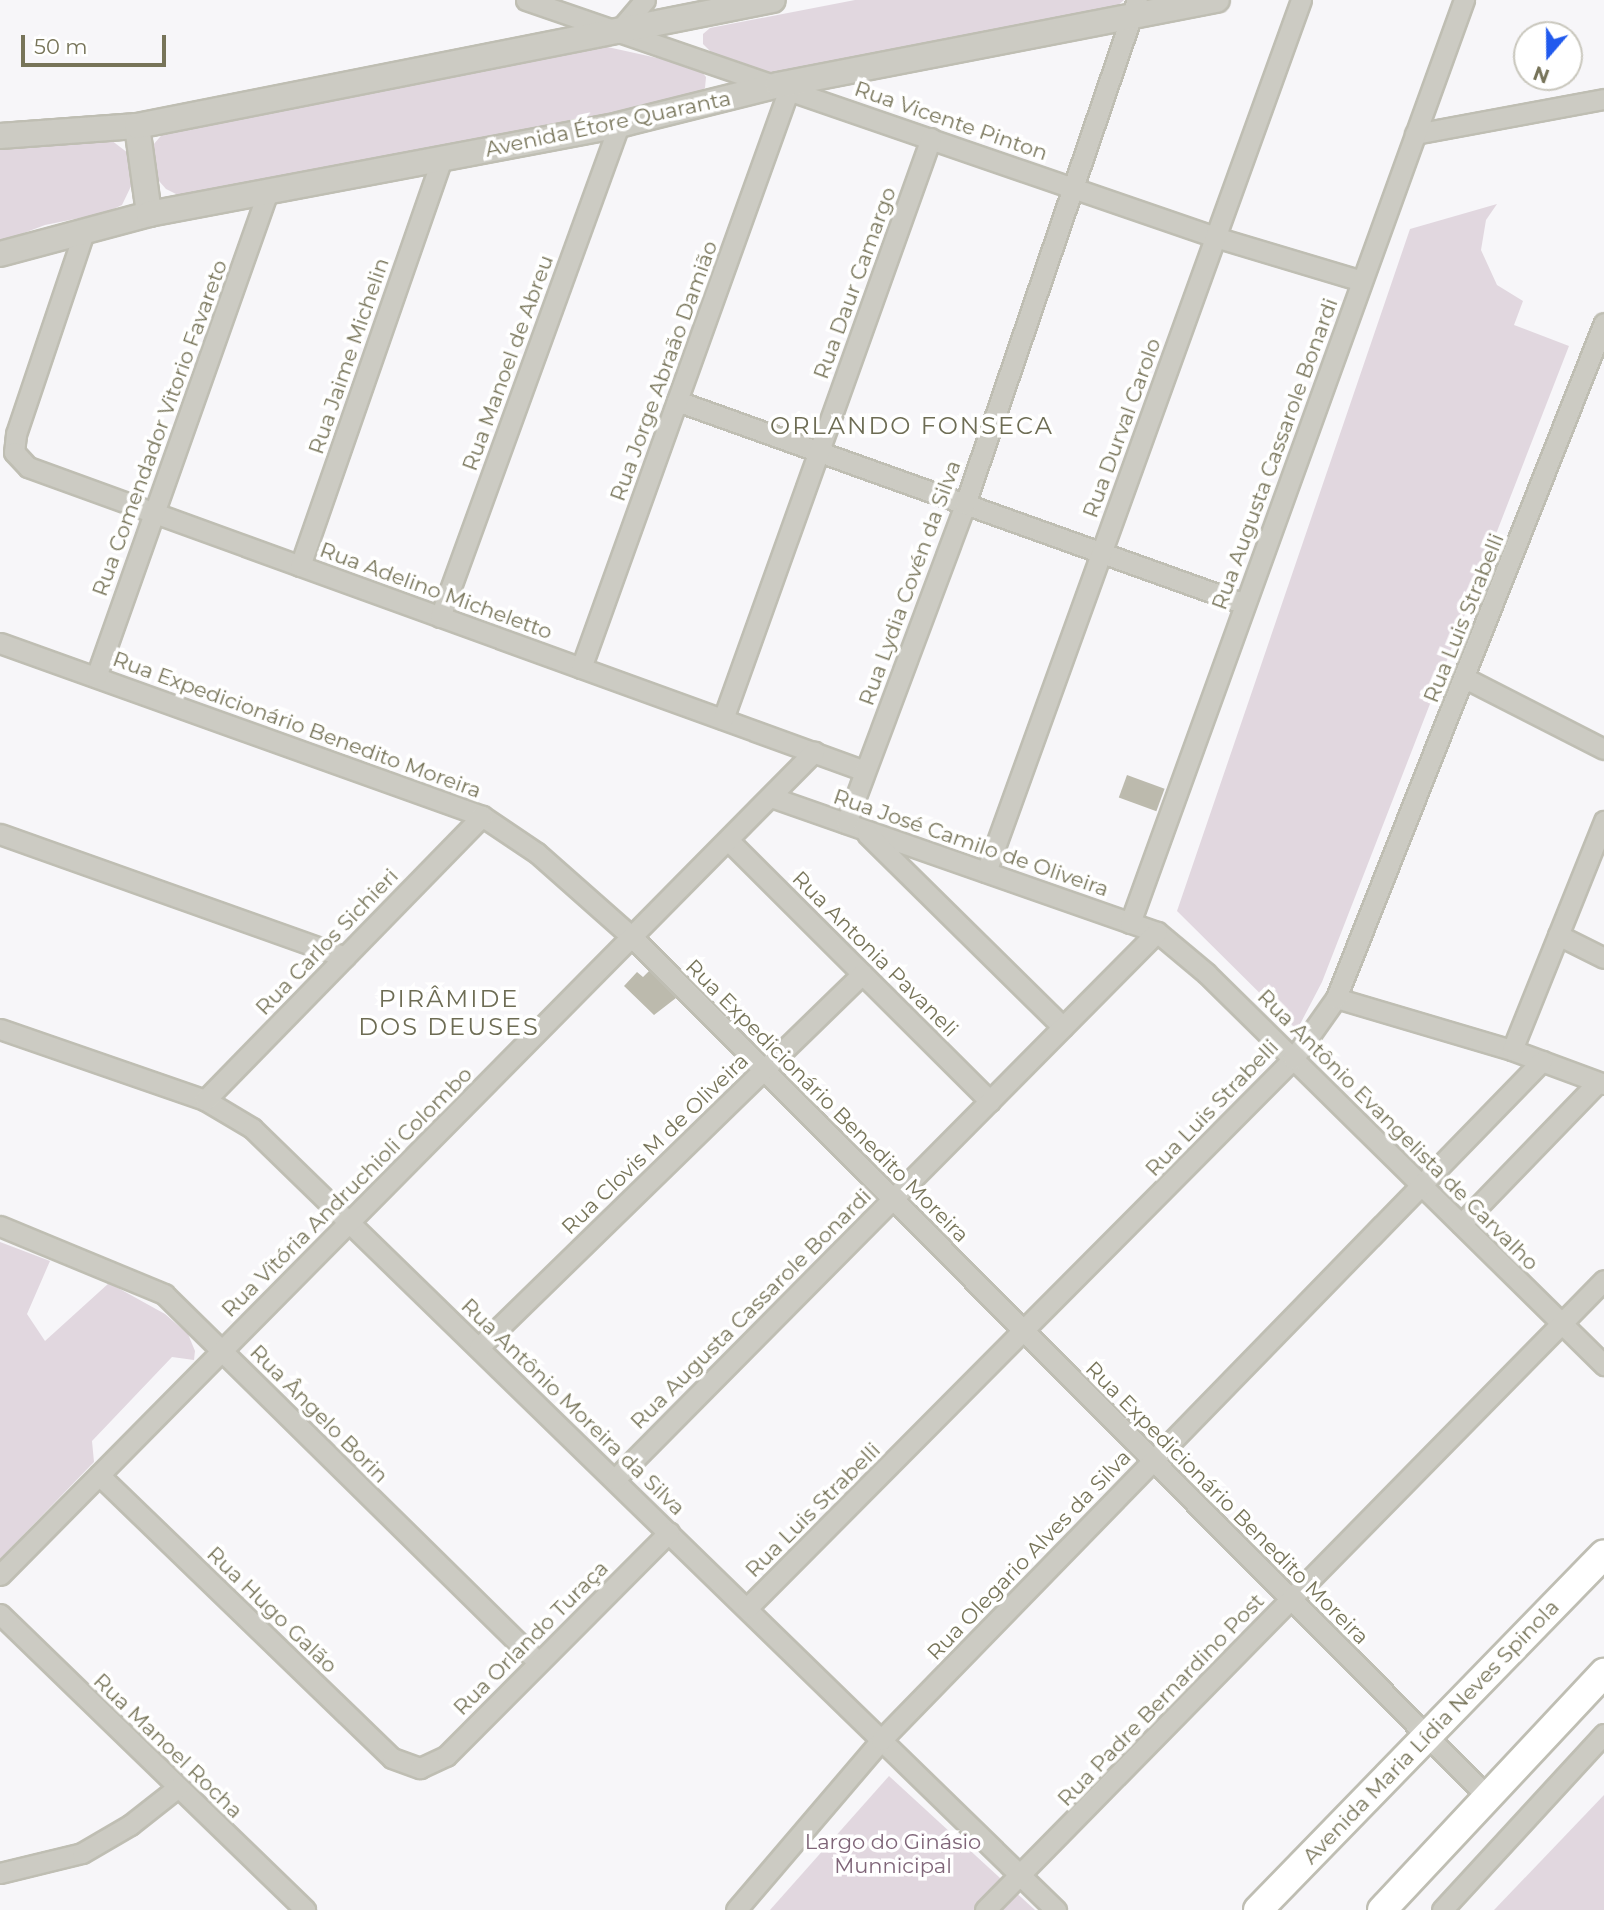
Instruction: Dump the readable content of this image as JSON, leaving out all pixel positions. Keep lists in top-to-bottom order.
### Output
{
  "streets": {
    "main road": ["Avenida Maria Lídia Neves Spinola"],
    "street": [
      "Rua Vicente Pinton",
      "Avenida Étore Quaranta",
      "Rua Daur Camargo",
      "Rua Jaime Michelin",
      "Rua Manoel de Abreu",
      "Rua Jorge Abraão Damião",
      "Rua Comendador Vitorio Favareto",
      "Rua Durval Carolo",
      "Rua Augusta Cassarole Bonardi",
      "Rua Lydia Covén da Silva",
      "Rua Adelino Micheletto",
      "Rua Luis Strabelli",
      "Rua Expedicionário Benedito Moreira",
      "Rua José Camilo de Oliveira",
      "Rua Carlos Sichieri",
      "Rua Antonia Pavaneli",
      "Rua Antônio Evangelista de Carvalho",
      "Rua Clovis M de Oliveira",
      "Rua Vitória Andruchioli Colombo",
      "Rua Antônio Moreira da Silva",
      "Rua Ângelo Borin",
      "Rua Olegario Alves da Silva",
      "Rua Hugo Galão",
      "Rua Orlando Turaça",
      "Rua Padre Bernardino Post",
      "Rua Manoel Rocha"
    ]
  },
  "crossings": [
    ["Rua Vicente Pinton", "Avenida Étore Quaranta"],
    ["Rua Vicente Pinton", "Rua Daur Camargo"],
    ["Rua Vicente Pinton", "Rua Jorge Abraão Damião"],
    ["Rua Vicente Pinton", "Rua Durval Carolo"],
    ["Rua Vicente Pinton", "Rua Augusta Cassarole Bonardi"],
    ["Rua Vicente Pinton", "Rua Lydia Covén da Silva"],
    ["Avenida Étore Quaranta", "Rua Jaime Michelin"],
    ["Avenida Étore Quaranta", "Rua Manoel de Abreu"],
    ["Avenida Étore Quaranta", "Rua Jorge Abraão Damião"],
    ["Avenida Étore Quaranta", "Rua Comendador Vitorio Favareto"],
    ["Avenida Étore Quaranta", "Rua Lydia Covén da Silva"],
    ["Avenida Étore Quaranta", "Rua Adelino Micheletto"],
    ["Rua Daur Camargo", "Rua Adelino Micheletto"],
    ["Rua Jaime Michelin", "Rua Adelino Micheletto"],
    ["Rua Manoel de Abreu", "Rua Adelino Micheletto"],
    ["Rua Jorge Abraão Damião", "Rua Adelino Micheletto"],
    ["Rua Comendador Vitorio Favareto", "Rua Adelino Micheletto"],
    ["Rua Comendador Vitorio Favareto", "Rua Expedicionário Benedito Moreira"],
    ["Rua Durval Carolo", "Rua José Camilo de Oliveira"],
    ["Rua Augusta Cassarole Bonardi", "Rua Expedicionário Benedito Moreira"],
    ["Rua Augusta Cassarole Bonardi", "Rua José Camilo de Oliveira"],
    ["Rua Augusta Cassarole Bonardi", "Rua Antonia Pavaneli"],
    ["Rua Augusta Cassarole Bonardi", "Rua Antônio Evangelista de Carvalho"],
    ["Rua Augusta Cassarole Bonardi", "Rua Antônio Moreira da Silva"],
    ["Rua Lydia Covén da Silva", "Rua Adelino Micheletto"],
    ["Rua Lydia Covén da Silva", "Rua José Camilo de Oliveira"],
    ["Rua Adelino Micheletto", "Rua Vitória Andruchioli Colombo"],
    ["Rua Luis Strabelli", "Rua Expedicionário Benedito Moreira"],
    ["Rua Luis Strabelli", "Rua Antônio Evangelista de Carvalho"],
    ["Rua Luis Strabelli", "Rua Antônio Moreira da Silva"],
    ["Rua Expedicionário Benedito Moreira", "Rua Carlos Sichieri"],
    ["Rua Expedicionário Benedito Moreira", "Rua Clovis M de Oliveira"],
    ["Rua Expedicionário Benedito Moreira", "Rua Vitória Andruchioli Colombo"],
    ["Rua Expedicionário Benedito Moreira", "Rua Olegario Alves da Silva"],
    ["Rua Expedicionário Benedito Moreira", "Rua Padre Bernardino Post"],
    ["Rua Expedicionário Benedito Moreira", "Avenida Maria Lídia Neves Spinola"],
    ["Rua José Camilo de Oliveira", "Rua Antônio Evangelista de Carvalho"],
    ["Rua José Camilo de Oliveira", "Rua Vitória Andruchioli Colombo"],
    ["Rua Carlos Sichieri", "Rua Antônio Moreira da Silva"],
    ["Rua Antonia Pavaneli", "Rua Clovis M de Oliveira"],
    ["Rua Antonia Pavaneli", "Rua Vitória Andruchioli Colombo"],
    ["Rua Antônio Evangelista de Carvalho", "Rua Olegario Alves da Silva"],
    ["Rua Antônio Evangelista de Carvalho", "Rua Padre Bernardino Post"],
    ["Rua Clovis M de Oliveira", "Rua Antônio Moreira da Silva"],
    ["Rua Vitória Andruchioli Colombo", "Rua Antônio Moreira da Silva"],
    ["Rua Vitória Andruchioli Colombo", "Rua Ângelo Borin"],
    ["Rua Vitória Andruchioli Colombo", "Rua Hugo Galão"],
    ["Rua Antônio Moreira da Silva", "Rua Olegario Alves da Silva"],
    ["Rua Antônio Moreira da Silva", "Rua Orlando Turaça"],
    ["Rua Antônio Moreira da Silva", "Rua Padre Bernardino Post"],
    ["Rua Ângelo Borin", "Rua Orlando Turaça"],
    ["Rua Hugo Galão", "Rua Orlando Turaça"]
  ],
  "districts": ["ORLANDO FONSECA", "PIRÂMIDE DOS DEUSES"],
  "parks": ["Largo do Ginásio Munnicipal"],
  "scale_bar": "50 m",
  "north": "bottom"
}
